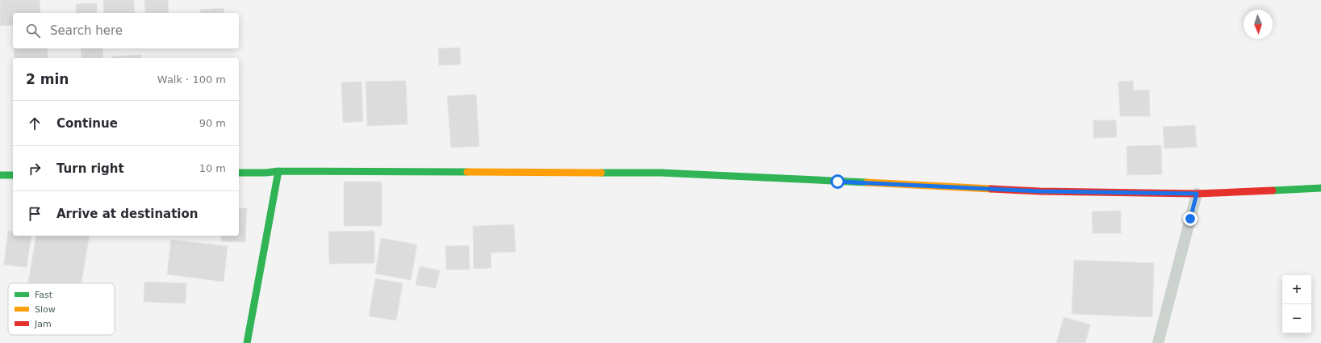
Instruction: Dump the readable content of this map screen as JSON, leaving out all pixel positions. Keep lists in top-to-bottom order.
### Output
{
  "legend": ["Fast", "Slow", "Jam"],
  "north": "bottom",
  "page": {
    "search": "Search here",
    "heading": ["2 min", "Walk · 100 m"],
    "list": [
      ["Continue", "90 m"],
      ["Turn right", "10 m"],
      "Arrive at destination"
    ],
    "map_buttons": ["+", "−"]
  }
}
